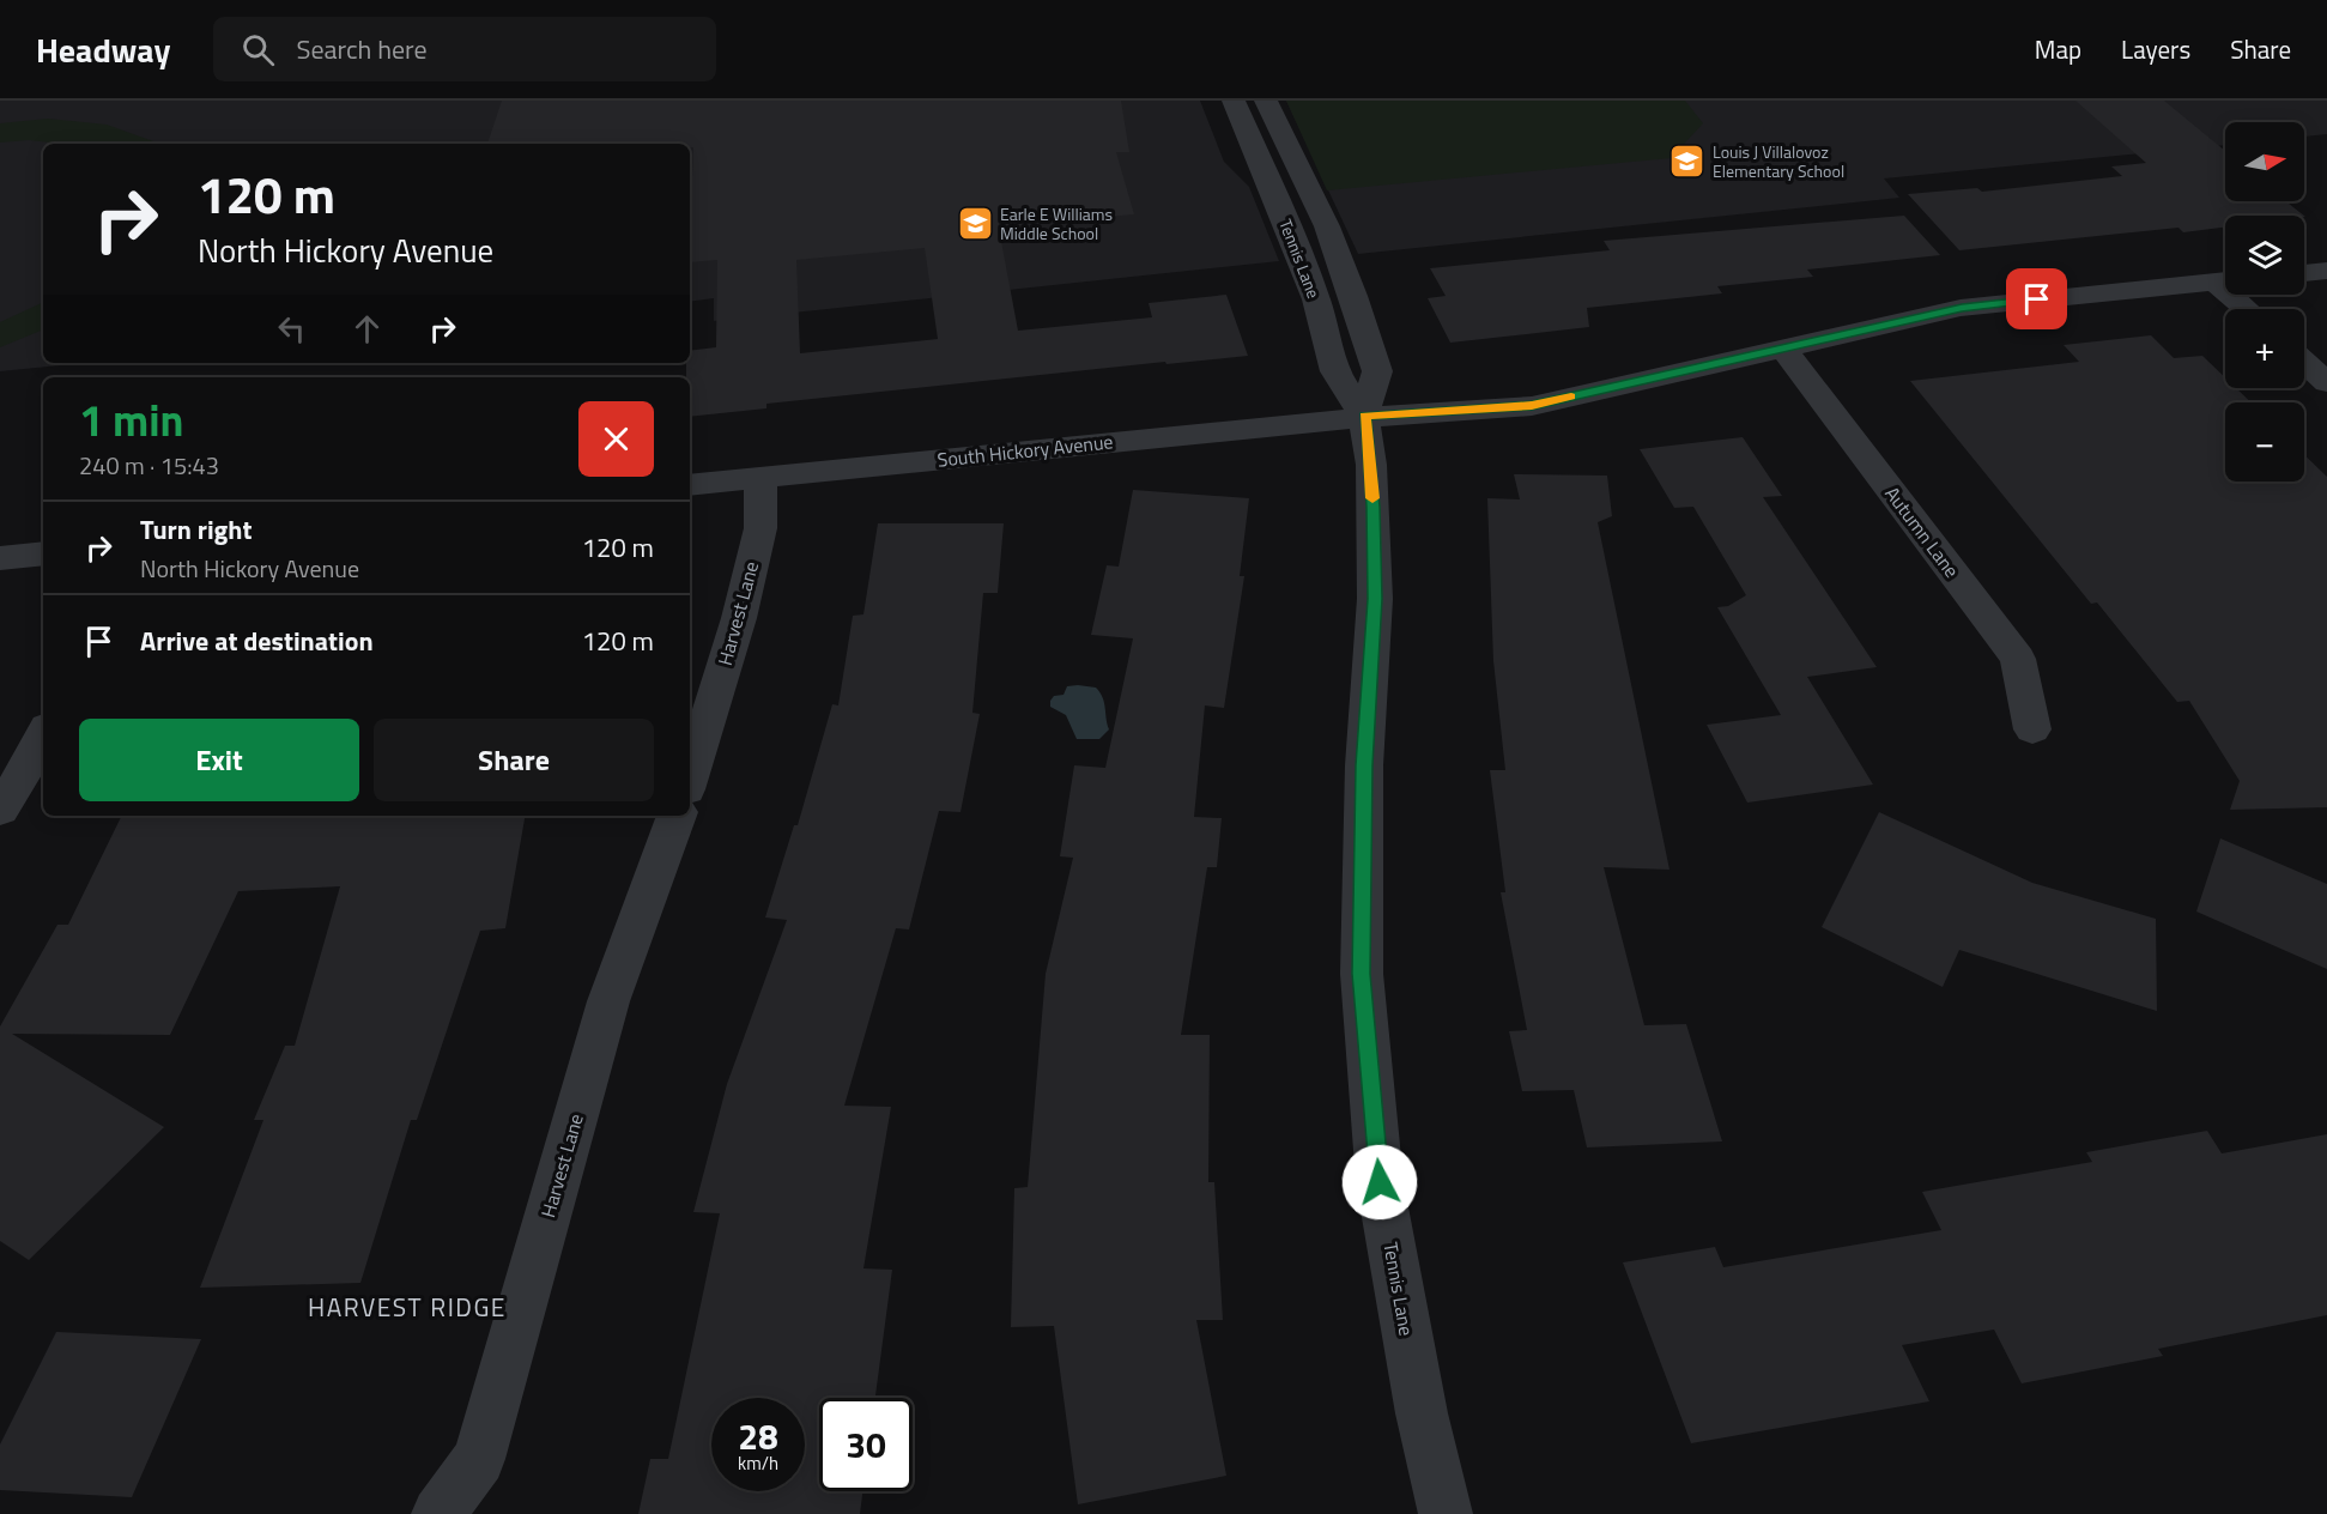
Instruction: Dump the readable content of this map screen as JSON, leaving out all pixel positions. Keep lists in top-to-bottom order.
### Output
{
  "streets": {
    "street": [
      "Tennis Lane",
      "South Hickory Avenue",
      "Autumn Lane",
      "Harvest Lane"
    ]
  },
  "crossings": [
    ["Tennis Lane", "South Hickory Avenue"],
    ["South Hickory Avenue", "Autumn Lane"],
    ["South Hickory Avenue", "Harvest Lane"]
  ],
  "districts": ["HARVEST RIDGE"],
  "places": {
    "school or university": ["Louis J Villalovoz Elementary School", "Earle E Williams Middle School"]
  },
  "north": "right",
  "page": {
    "header": "Headway",
    "search": "Search here",
    "nav": ["Map", "Layers", "Share"],
    "map_buttons": ["+", "−"],
    "turn": ["120 m", "North Hickory Avenue"],
    "heading": ["1 min", "240 m · 15:43"],
    "list": [
      {
        "name": "Turn right",
        "note": "North Hickory Avenue",
        "value": "120 m"
      },
      {
        "name": "Arrive at destination",
        "value": "120 m"
      }
    ],
    "buttons": ["Exit", "Share"],
    "speed": "28 km/h",
    "limit": "30"
  }
}
